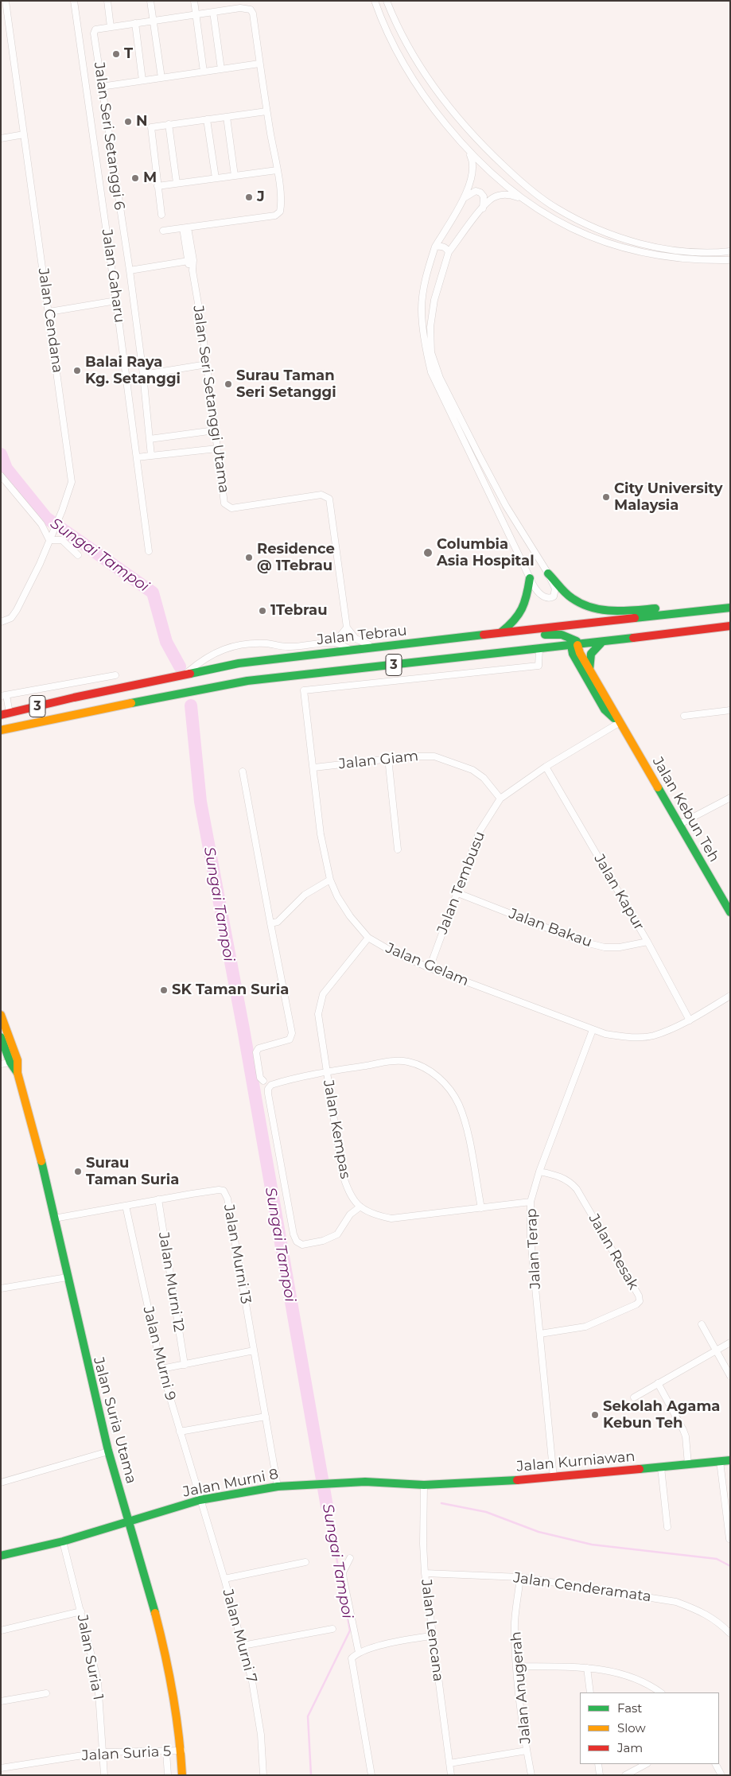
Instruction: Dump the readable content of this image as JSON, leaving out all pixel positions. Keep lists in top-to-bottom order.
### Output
{
  "streets": {
    "main road": [
      "Jalan Tebrau",
      "3",
      "Jalan Kebun Teh",
      "Jalan Suria Utama",
      "Jalan Kurniawan",
      "Jalan Murni 8"
    ],
    "street": [
      "Jalan Seri Setanggi 6",
      "Jalan Gaharu",
      "Jalan Cendana",
      "Jalan Seri Setanggi Utama",
      "Jalan Giam",
      "Jalan Tembusu",
      "Jalan Kapur",
      "Jalan Bakau",
      "Jalan Gelam",
      "Jalan Kempas",
      "Jalan Terap",
      "Jalan Resak",
      "Jalan Murni 13",
      "Jalan Murni 12",
      "Jalan Murni 9",
      "Jalan Cenderamata",
      "Jalan Lencana",
      "Jalan Murni 7",
      "Jalan Suria 1",
      "Jalan Anugerah",
      "Jalan Suria 5"
    ]
  },
  "crossings": [
    ["3", "Jalan Kebun Teh"],
    ["3", "Jalan Gelam"],
    ["Jalan Giam", "Jalan Tembusu"],
    ["Jalan Giam", "Jalan Gelam"],
    ["Jalan Kebun Teh", "Jalan Tembusu"],
    ["Jalan Tembusu", "Jalan Kapur"],
    ["Jalan Tembusu", "Jalan Bakau"],
    ["Jalan Tembusu", "Jalan Gelam"],
    ["Jalan Kapur", "Jalan Bakau"],
    ["Jalan Kapur", "Jalan Gelam"],
    ["Jalan Gelam", "Jalan Kempas"],
    ["Jalan Gelam", "Jalan Terap"],
    ["Jalan Kempas", "Jalan Terap"],
    ["Jalan Terap", "Jalan Resak"],
    ["Jalan Terap", "Jalan Kurniawan"],
    ["Jalan Murni 13", "Jalan Murni 12"],
    ["Jalan Murni 13", "Jalan Murni 9"],
    ["Jalan Murni 13", "Jalan Suria Utama"],
    ["Jalan Murni 13", "Jalan Murni 8"],
    ["Jalan Murni 9", "Jalan Murni 8"],
    ["Jalan Murni 9", "Jalan Murni 7"],
    ["Jalan Suria Utama", "Jalan Murni 8"],
    ["Jalan Suria Utama", "Jalan Suria 5"],
    ["Jalan Kurniawan", "Jalan Murni 8"],
    ["Jalan Kurniawan", "Jalan Lencana"],
    ["Jalan Murni 8", "Jalan Lencana"],
    ["Jalan Murni 8", "Jalan Murni 7"],
    ["Jalan Murni 8", "Jalan Suria 1"],
    ["Jalan Cenderamata", "Jalan Lencana"],
    ["Jalan Cenderamata", "Jalan Anugerah"],
    ["Jalan Suria 1", "Jalan Suria 5"]
  ],
  "water": ["Sungai Tampoi"],
  "places": [
    "T",
    "N",
    "M",
    "J",
    "Balai Raya Kg. Setanggi",
    "Surau Taman Seri Setanggi",
    "City University Malaysia",
    "Columbia Asia Hospital",
    "Residence @ 1Tebrau",
    "1Tebrau",
    "SK Taman Suria",
    "Surau Taman Suria",
    "Sekolah Agama Kebun Teh"
  ],
  "legend": ["Fast", "Slow", "Jam"]
}
